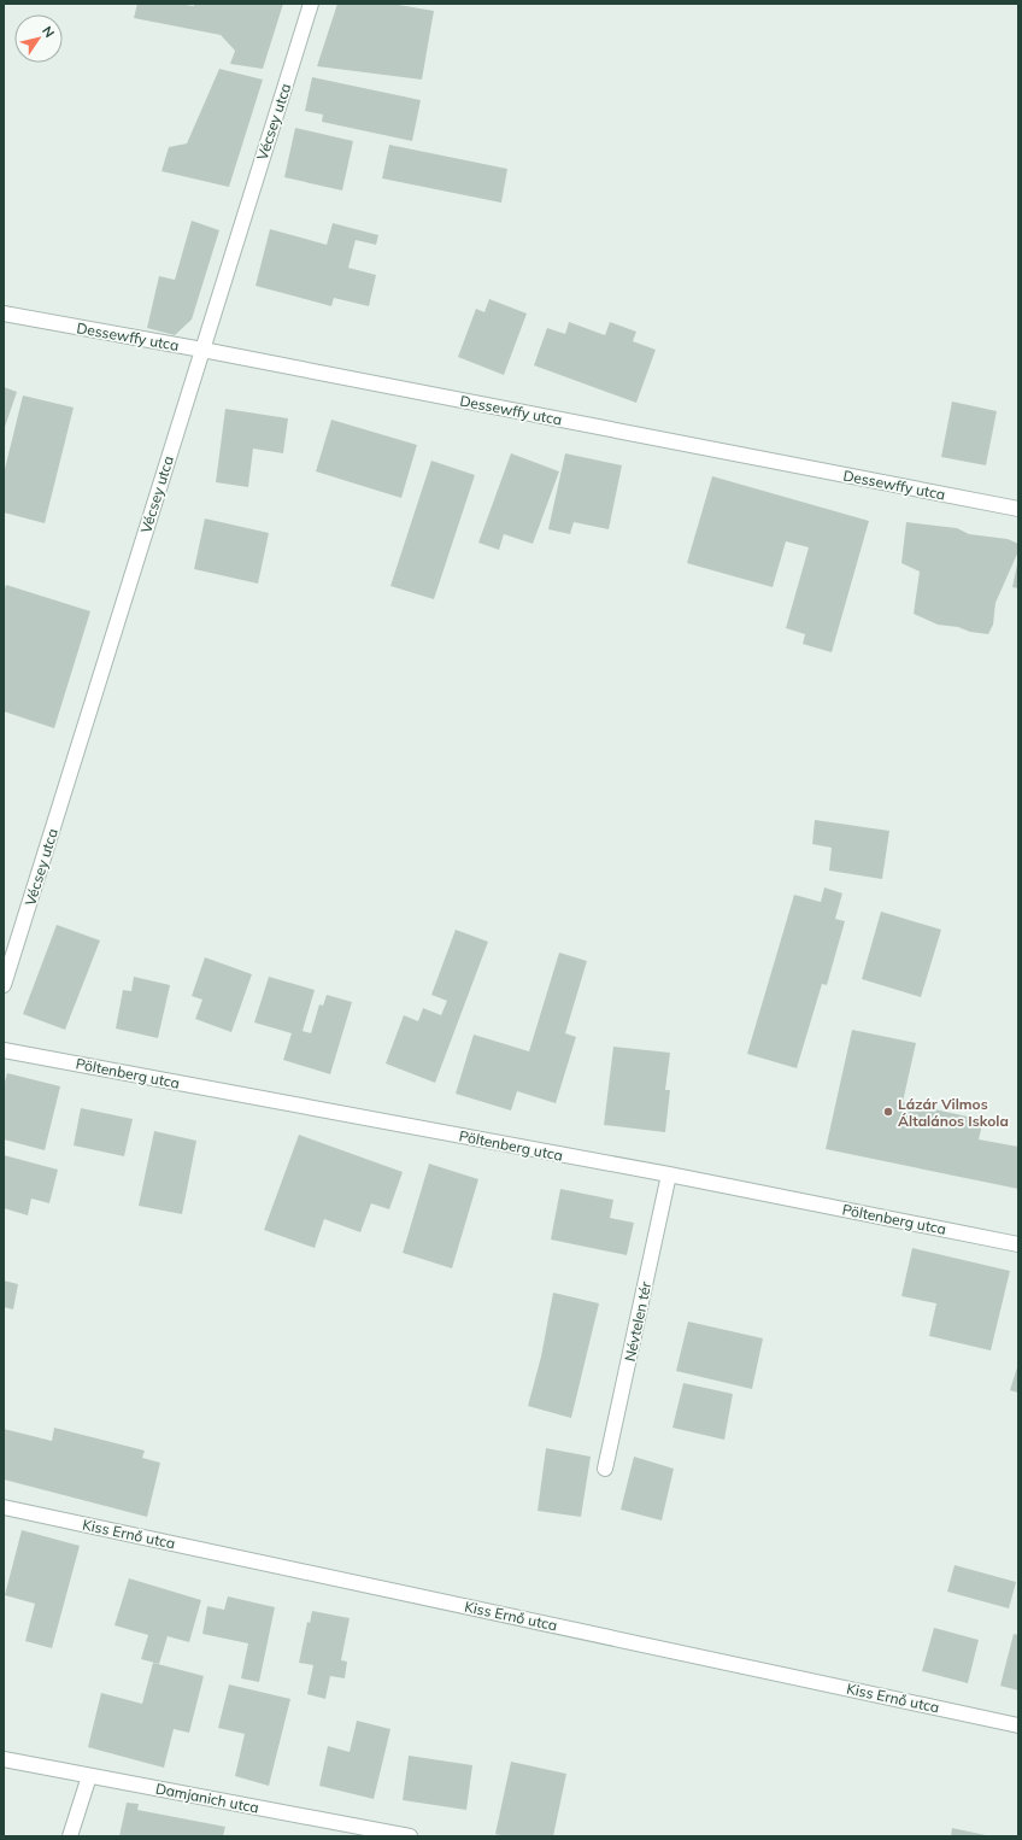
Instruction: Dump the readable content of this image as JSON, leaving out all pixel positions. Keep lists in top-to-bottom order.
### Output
{
  "streets": {
    "street": [
      "Vécsey utca",
      "Dessewffy utca",
      "Pöltenberg utca",
      "Névtelen tér",
      "Kiss Ernő utca",
      "Damjanich utca"
    ]
  },
  "crossings": [
    ["Vécsey utca", "Dessewffy utca"],
    ["Pöltenberg utca", "Névtelen tér"]
  ],
  "places": ["Lázár Vilmos Általános Iskola"],
  "north": "top right"
}
